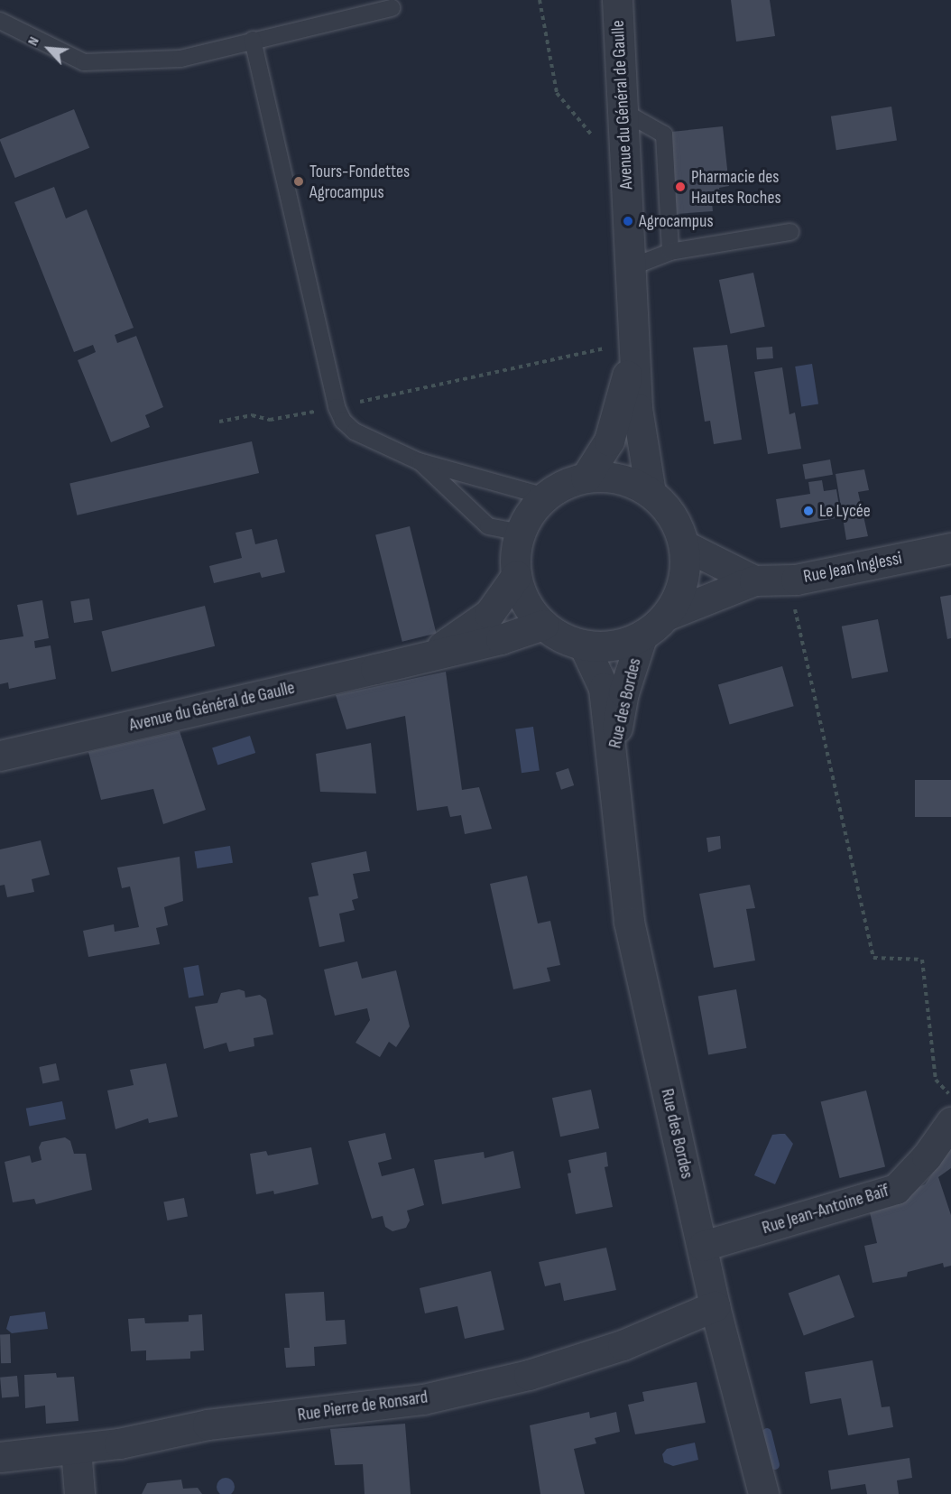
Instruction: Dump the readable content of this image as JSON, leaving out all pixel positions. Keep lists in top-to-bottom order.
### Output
{
  "streets": {
    "street": [
      "Avenue du Général de Gaulle",
      "Rue Jean Inglessi",
      "Rue des Bordes",
      "Rue Jean-Antoine Baïf",
      "Rue Pierre de Ronsard"
    ]
  },
  "crossings": [
    ["Avenue du Général de Gaulle", "Rue Jean Inglessi"],
    ["Avenue du Général de Gaulle", "Rue des Bordes"],
    ["Rue Jean Inglessi", "Rue des Bordes"],
    ["Rue des Bordes", "Rue Jean-Antoine Baïf"],
    ["Rue des Bordes", "Rue Pierre de Ronsard"]
  ],
  "places": [
    "Tours-Fondettes Agrocampus",
    "Pharmacie des Hautes Roches",
    "Agrocampus",
    "Le Lycée"
  ],
  "north": "top left"
}
